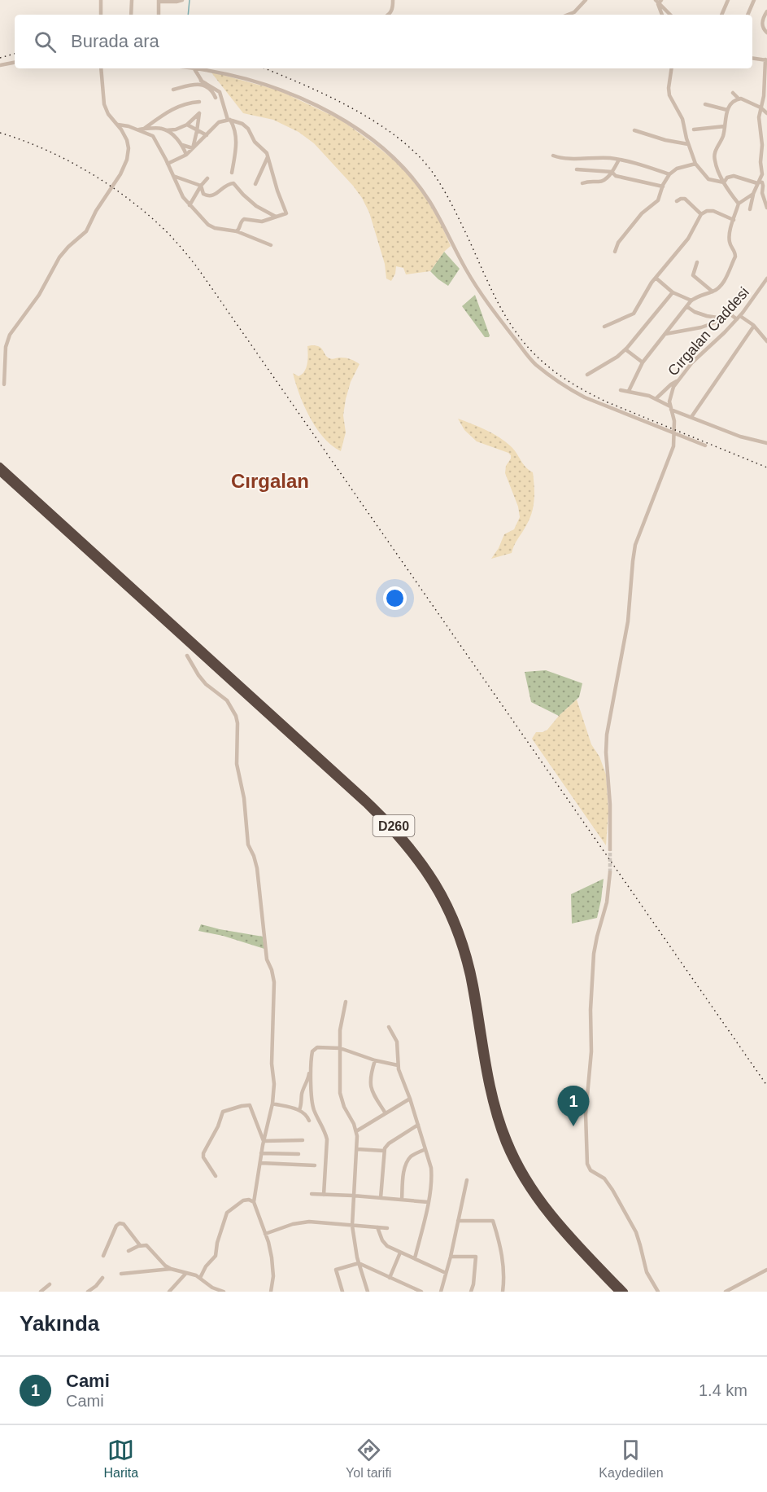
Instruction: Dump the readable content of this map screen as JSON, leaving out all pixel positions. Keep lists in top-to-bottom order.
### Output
{
  "streets": {
    "highway": ["D260"],
    "street": ["Cırgalan Caddesi"]
  },
  "districts": ["Cırgalan"],
  "page": {
    "search": "Burada ara",
    "pins": "1",
    "heading": "Yakında",
    "list": [
      {
        "mark": "1",
        "name": "Cami",
        "note": "Cami",
        "value": "1.4 km"
      }
    ],
    "nav": ["Harita", "Yol tarifi", "Kaydedilen"]
  }
}
